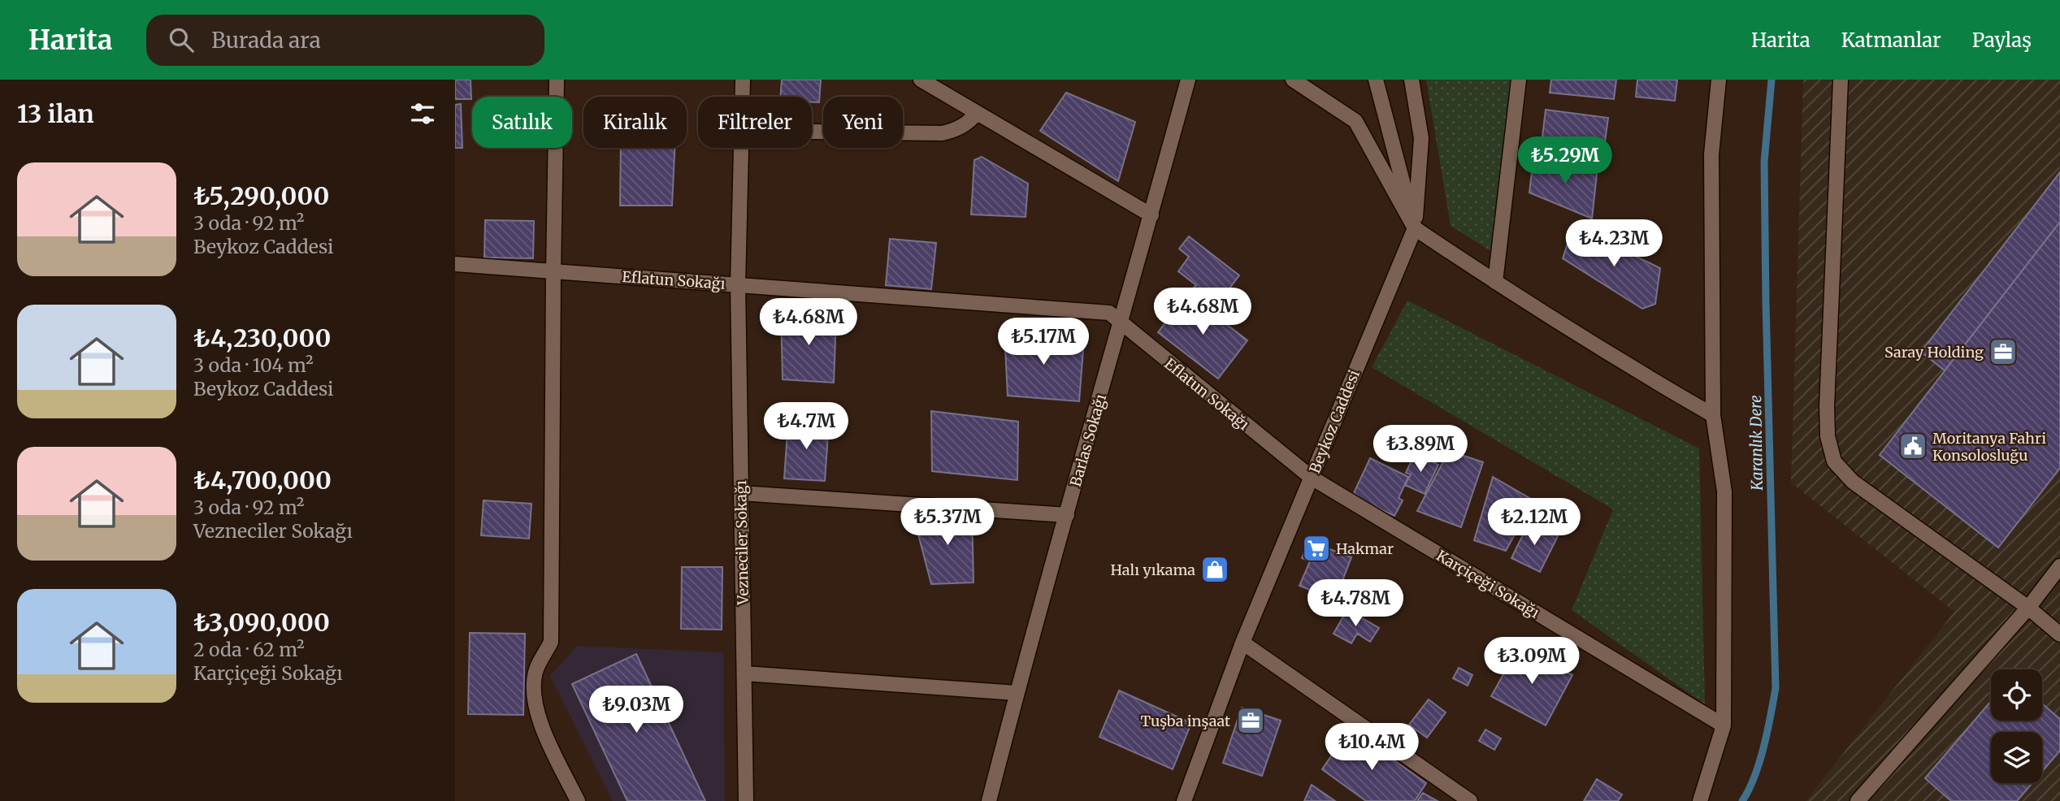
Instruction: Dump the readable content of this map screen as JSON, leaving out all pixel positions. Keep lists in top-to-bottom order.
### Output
{
  "streets": {
    "street": [
      "Eflatun Sokağı",
      "Beykoz Caddesi",
      "Barlas Sokağı",
      "Vezneciler Sokağı",
      "Karçiçeği Sokağı"
    ]
  },
  "crossings": [
    ["Eflatun Sokağı", "Beykoz Caddesi"],
    ["Eflatun Sokağı", "Barlas Sokağı"],
    ["Eflatun Sokağı", "Vezneciler Sokağı"],
    ["Eflatun Sokağı", "Karçiçeği Sokağı"],
    ["Beykoz Caddesi", "Karçiçeği Sokağı"]
  ],
  "water": ["Karanlık Dere"],
  "places": {
    "office": ["Saray Holding", "Tuşba inşaat"],
    "public building": ["Moritanya Fahri Konsolosluğu"],
    "supermarket": ["Hakmar"],
    "shop": ["Halı yıkama"]
  },
  "page": {
    "header": "Harita",
    "search": "Burada ara",
    "nav": ["Harita", "Katmanlar", "Paylaş"],
    "heading": "13 ilan",
    "chip": [
      "Satılık",
      "Kiralık",
      "Filtreler",
      "Yeni"
    ],
    "price": [
      "₺5.29M",
      "₺4.23M",
      "₺4.68M",
      "₺4.68M",
      "₺5.17M",
      "₺4.7M",
      "₺3.89M",
      "₺5.37M",
      "₺2.12M",
      "₺4.78M",
      "₺3.09M",
      "₺9.03M",
      "₺10.4M"
    ],
    "list": [
      {
        "name": "₺5,290,000",
        "note": "3 oda · 92 m² · Beykoz Caddesi"
      },
      {
        "name": "₺4,230,000",
        "note": "3 oda · 104 m² · Beykoz Caddesi"
      },
      {
        "name": "₺4,700,000",
        "note": "3 oda · 92 m² · Vezneciler Sokağı"
      },
      {
        "name": "₺3,090,000",
        "note": "2 oda · 62 m² · Karçiçeği Sokağı"
      }
    ]
  }
}
